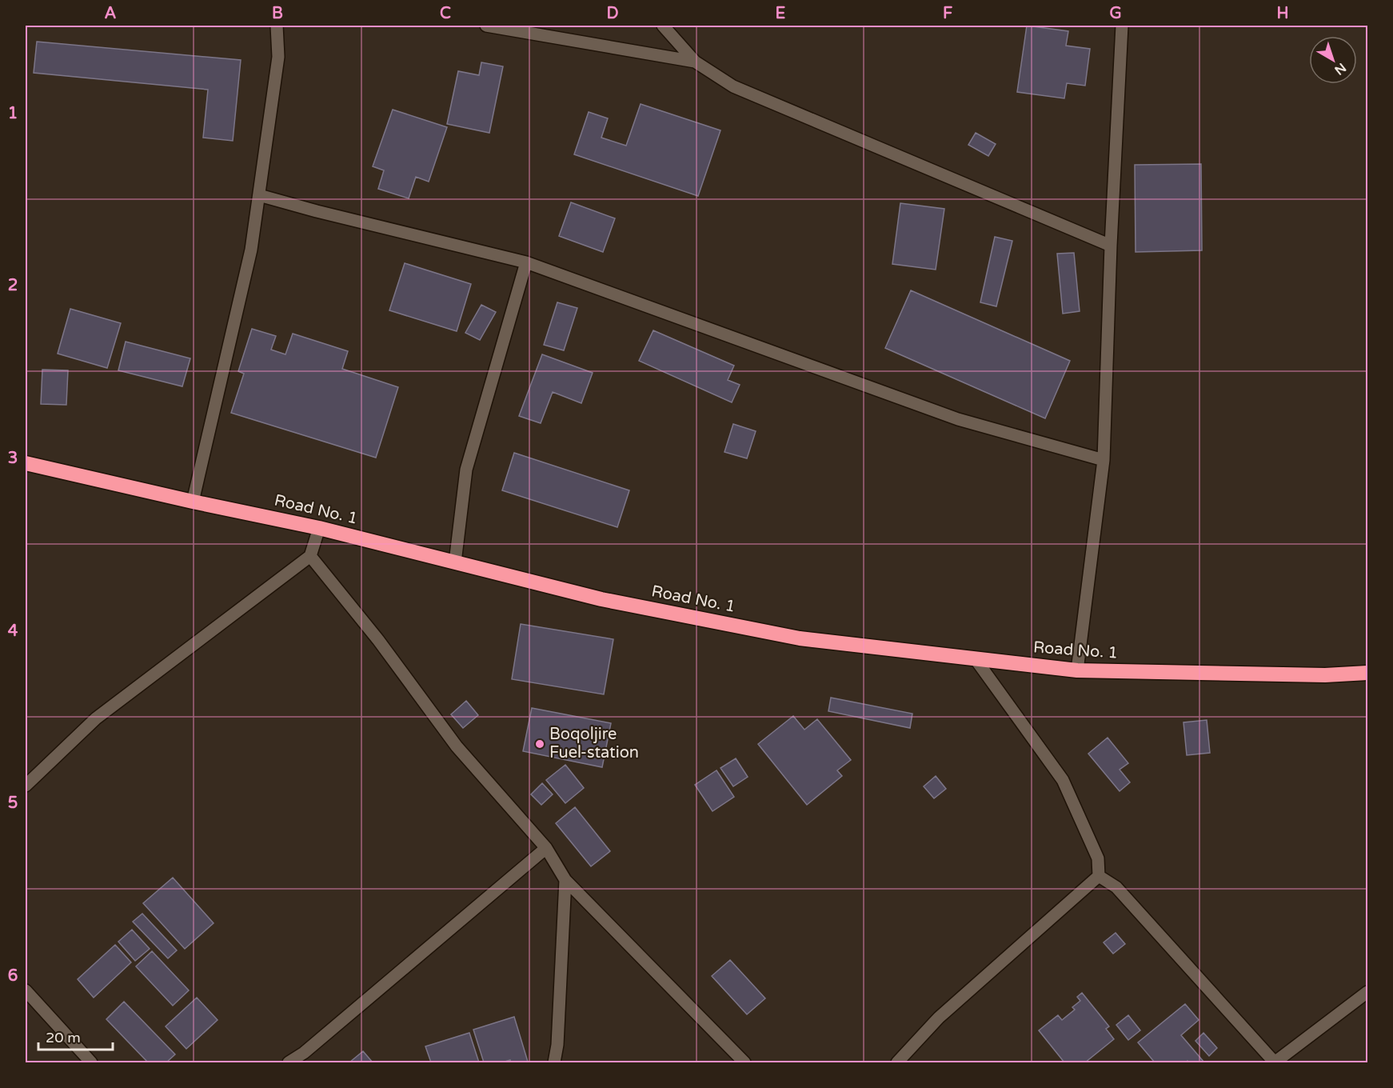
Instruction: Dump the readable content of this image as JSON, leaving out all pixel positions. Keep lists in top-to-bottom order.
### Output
{
  "streets": {
    "highway": ["Road No. 1"]
  },
  "places": ["Boqoljire Fuel-station"],
  "scale_bar": "20 m",
  "north": "bottom right",
  "grid": {
    "columns": [
      "A",
      "B",
      "C",
      "D",
      "E",
      "F",
      "G",
      "H"
    ],
    "rows": [
      "1",
      "2",
      "3",
      "4",
      "5",
      "6"
    ]
  }
}
